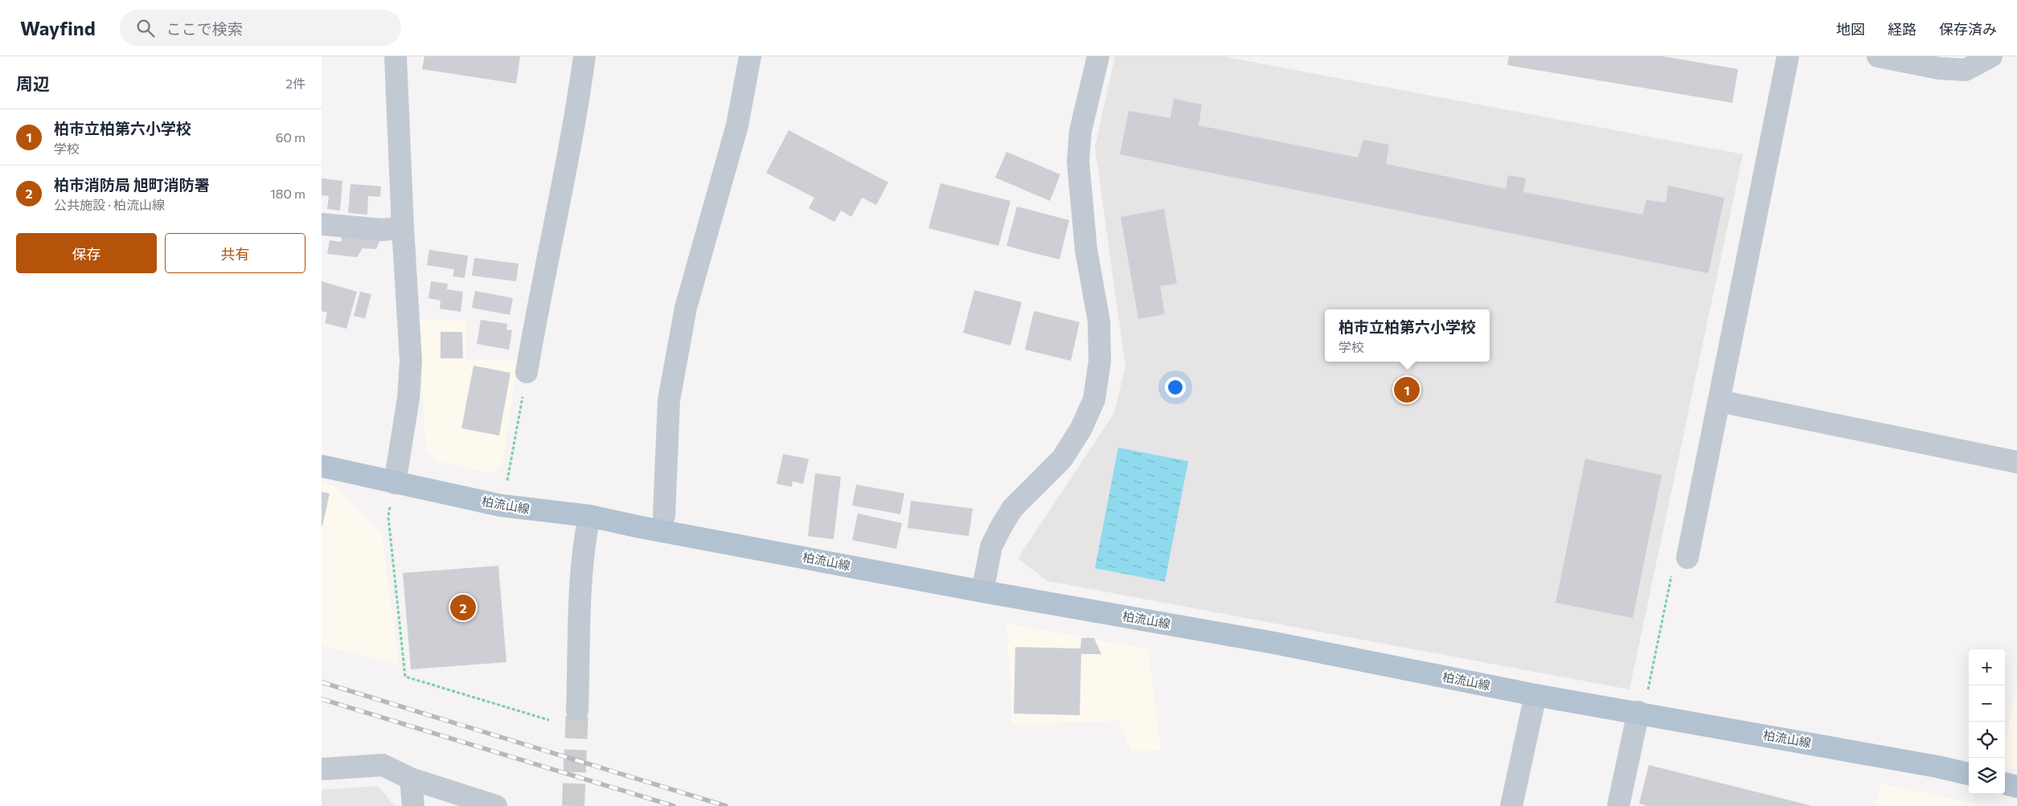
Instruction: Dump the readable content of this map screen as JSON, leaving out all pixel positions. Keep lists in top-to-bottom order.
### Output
{
  "streets": {
    "main road": ["柏流山線"]
  },
  "page": {
    "header": "Wayfind",
    "search": "ここで検索",
    "nav": ["地図", "経路", "保存済み"],
    "heading": ["周辺", "2件"],
    "list": [
      {
        "mark": "1",
        "name": "柏市立柏第六小学校",
        "note": "学校",
        "value": "60 m"
      },
      {
        "mark": "2",
        "name": "柏市消防局 旭町消防署",
        "note": "公共施設 · 柏流山線",
        "value": "180 m"
      }
    ],
    "buttons": ["保存", "共有"],
    "popup": ["柏市立柏第六小学校", "学校"],
    "pins": ["1", "2"],
    "map_buttons": ["+", "−"]
  }
}
